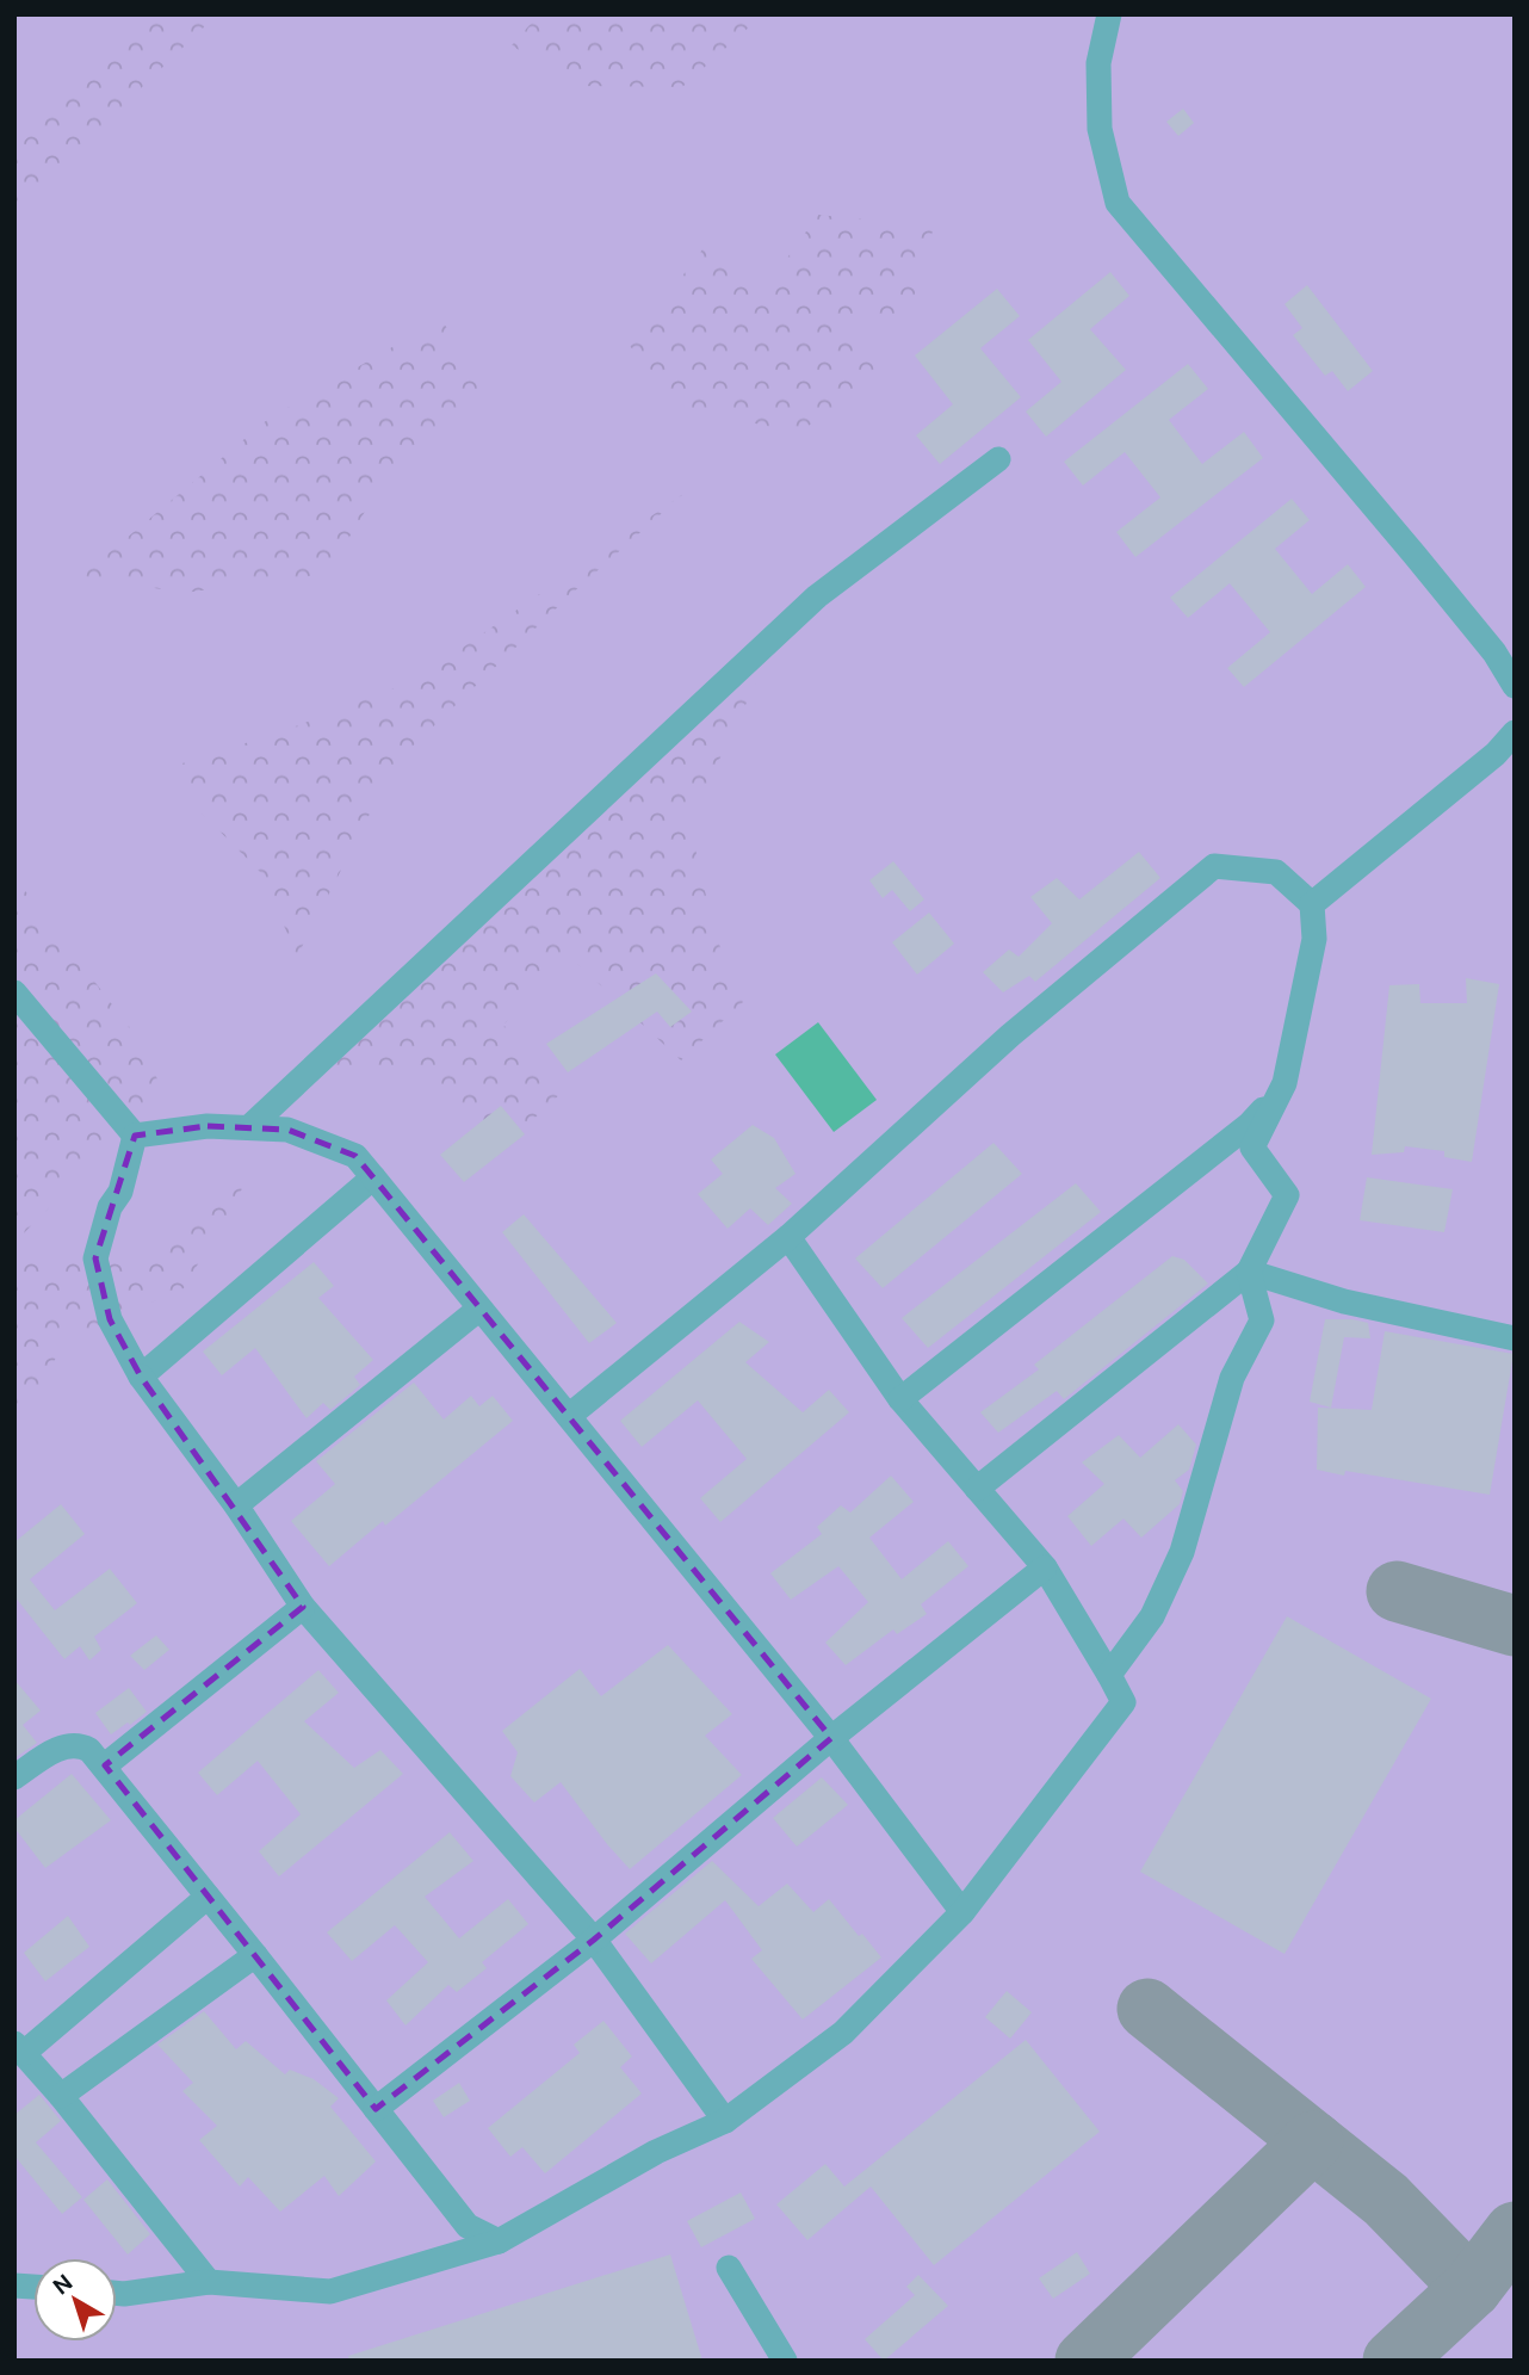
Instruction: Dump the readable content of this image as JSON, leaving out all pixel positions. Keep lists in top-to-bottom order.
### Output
{
  "north": "top left"
}
